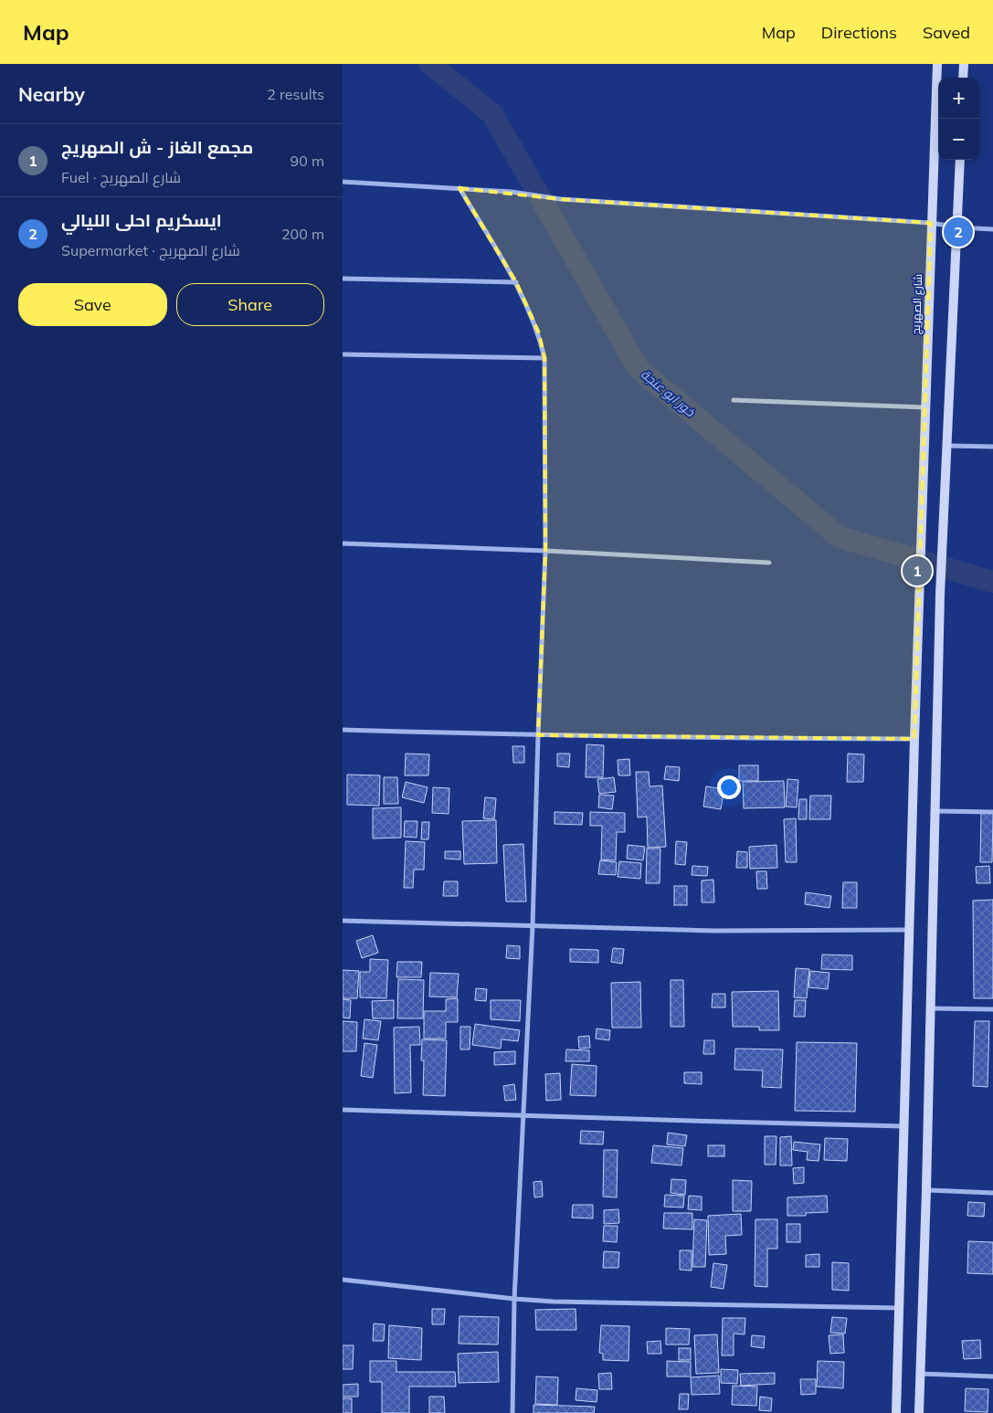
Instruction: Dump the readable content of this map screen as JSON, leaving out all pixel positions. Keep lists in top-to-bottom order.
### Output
{
  "streets": {
    "main road": ["شارع الصهريج"]
  },
  "water": ["خور ابو عنجة"],
  "page": {
    "header": "Map",
    "nav": ["Map", "Directions", "Saved"],
    "heading": ["Nearby", "2 results"],
    "map_buttons": ["+", "−"],
    "list": [
      {
        "mark": "1",
        "name": "مجمع الغاز - ش الصهريج",
        "note": "Fuel · شارع الصهريج",
        "value": "90 m"
      },
      {
        "mark": "2",
        "name": "ايسكريم احلى الليالي",
        "note": "Supermarket · شارع الصهريج",
        "value": "200 m"
      }
    ],
    "pins": ["2", "1"],
    "buttons": ["Save", "Share"]
  }
}
